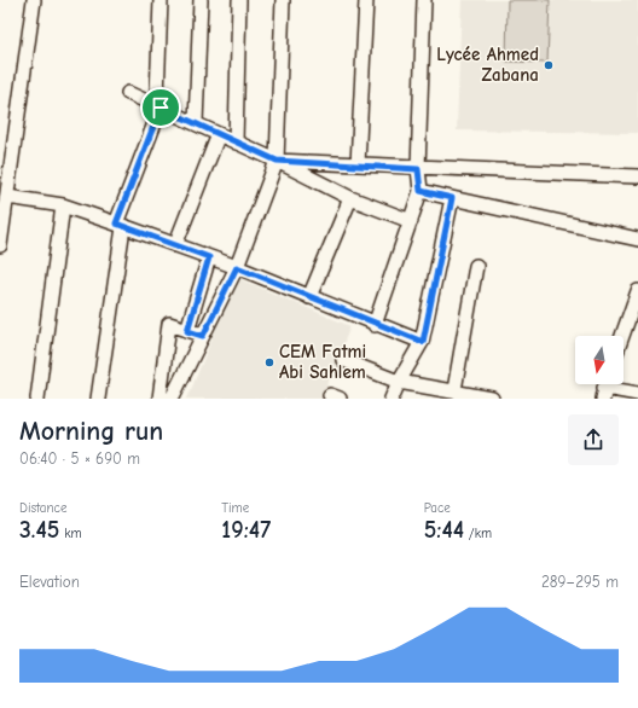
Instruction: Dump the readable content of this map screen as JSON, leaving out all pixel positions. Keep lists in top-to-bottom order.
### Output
{
  "places": ["Lycée Ahmed Zabana", "CEM Fatmi Abi Sahlem"],
  "north": "bottom",
  "page": {
    "heading": ["Morning run", "06:40 · 5 × 690 m"],
    "stats": [
      ["Distance", "3.45 km"],
      ["Time", "19:47"],
      ["Pace", "5:44 /km"]
    ],
    "chart": ["Elevation", "289–295 m"]
  }
}
